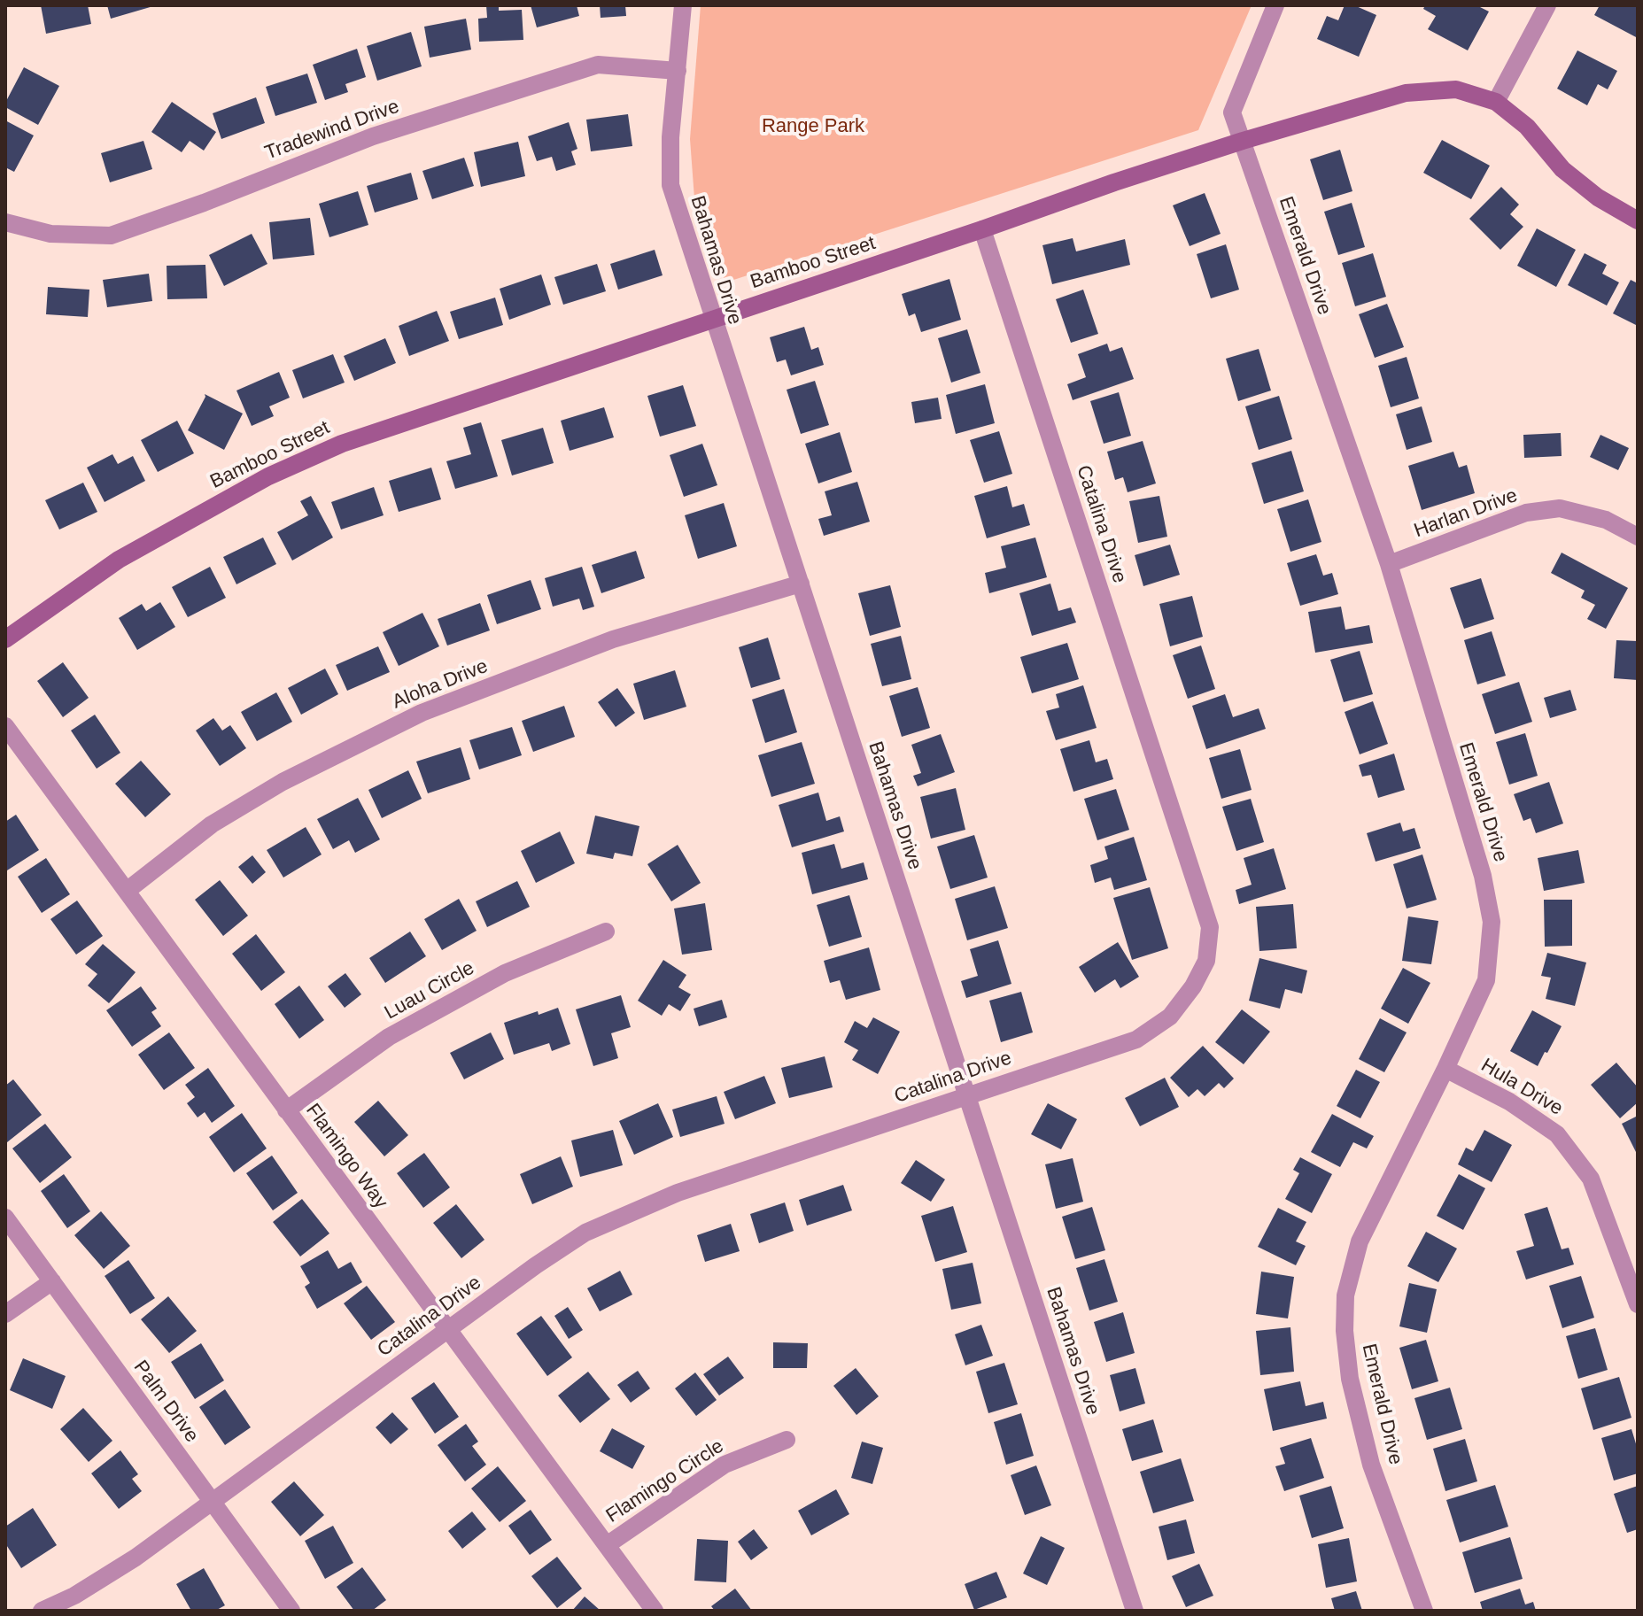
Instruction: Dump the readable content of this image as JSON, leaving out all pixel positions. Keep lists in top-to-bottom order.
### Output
{
  "streets": {
    "street": [
      "Tradewind Drive",
      "Emerald Drive",
      "Bahamas Drive",
      "Bamboo Street",
      "Harlan Drive",
      "Catalina Drive",
      "Aloha Drive",
      "Luau Circle",
      "Hula Drive",
      "Flamingo Way",
      "Palm Drive",
      "Flamingo Circle"
    ]
  },
  "crossings": [
    ["Tradewind Drive", "Bahamas Drive"],
    ["Emerald Drive", "Bamboo Street"],
    ["Emerald Drive", "Harlan Drive"],
    ["Emerald Drive", "Hula Drive"],
    ["Bahamas Drive", "Bamboo Street"],
    ["Bahamas Drive", "Catalina Drive"],
    ["Bahamas Drive", "Aloha Drive"],
    ["Bamboo Street", "Catalina Drive"],
    ["Catalina Drive", "Flamingo Way"],
    ["Catalina Drive", "Palm Drive"],
    ["Aloha Drive", "Flamingo Way"],
    ["Luau Circle", "Flamingo Way"],
    ["Flamingo Way", "Flamingo Circle"]
  ],
  "parks": ["Range Park"]
}
